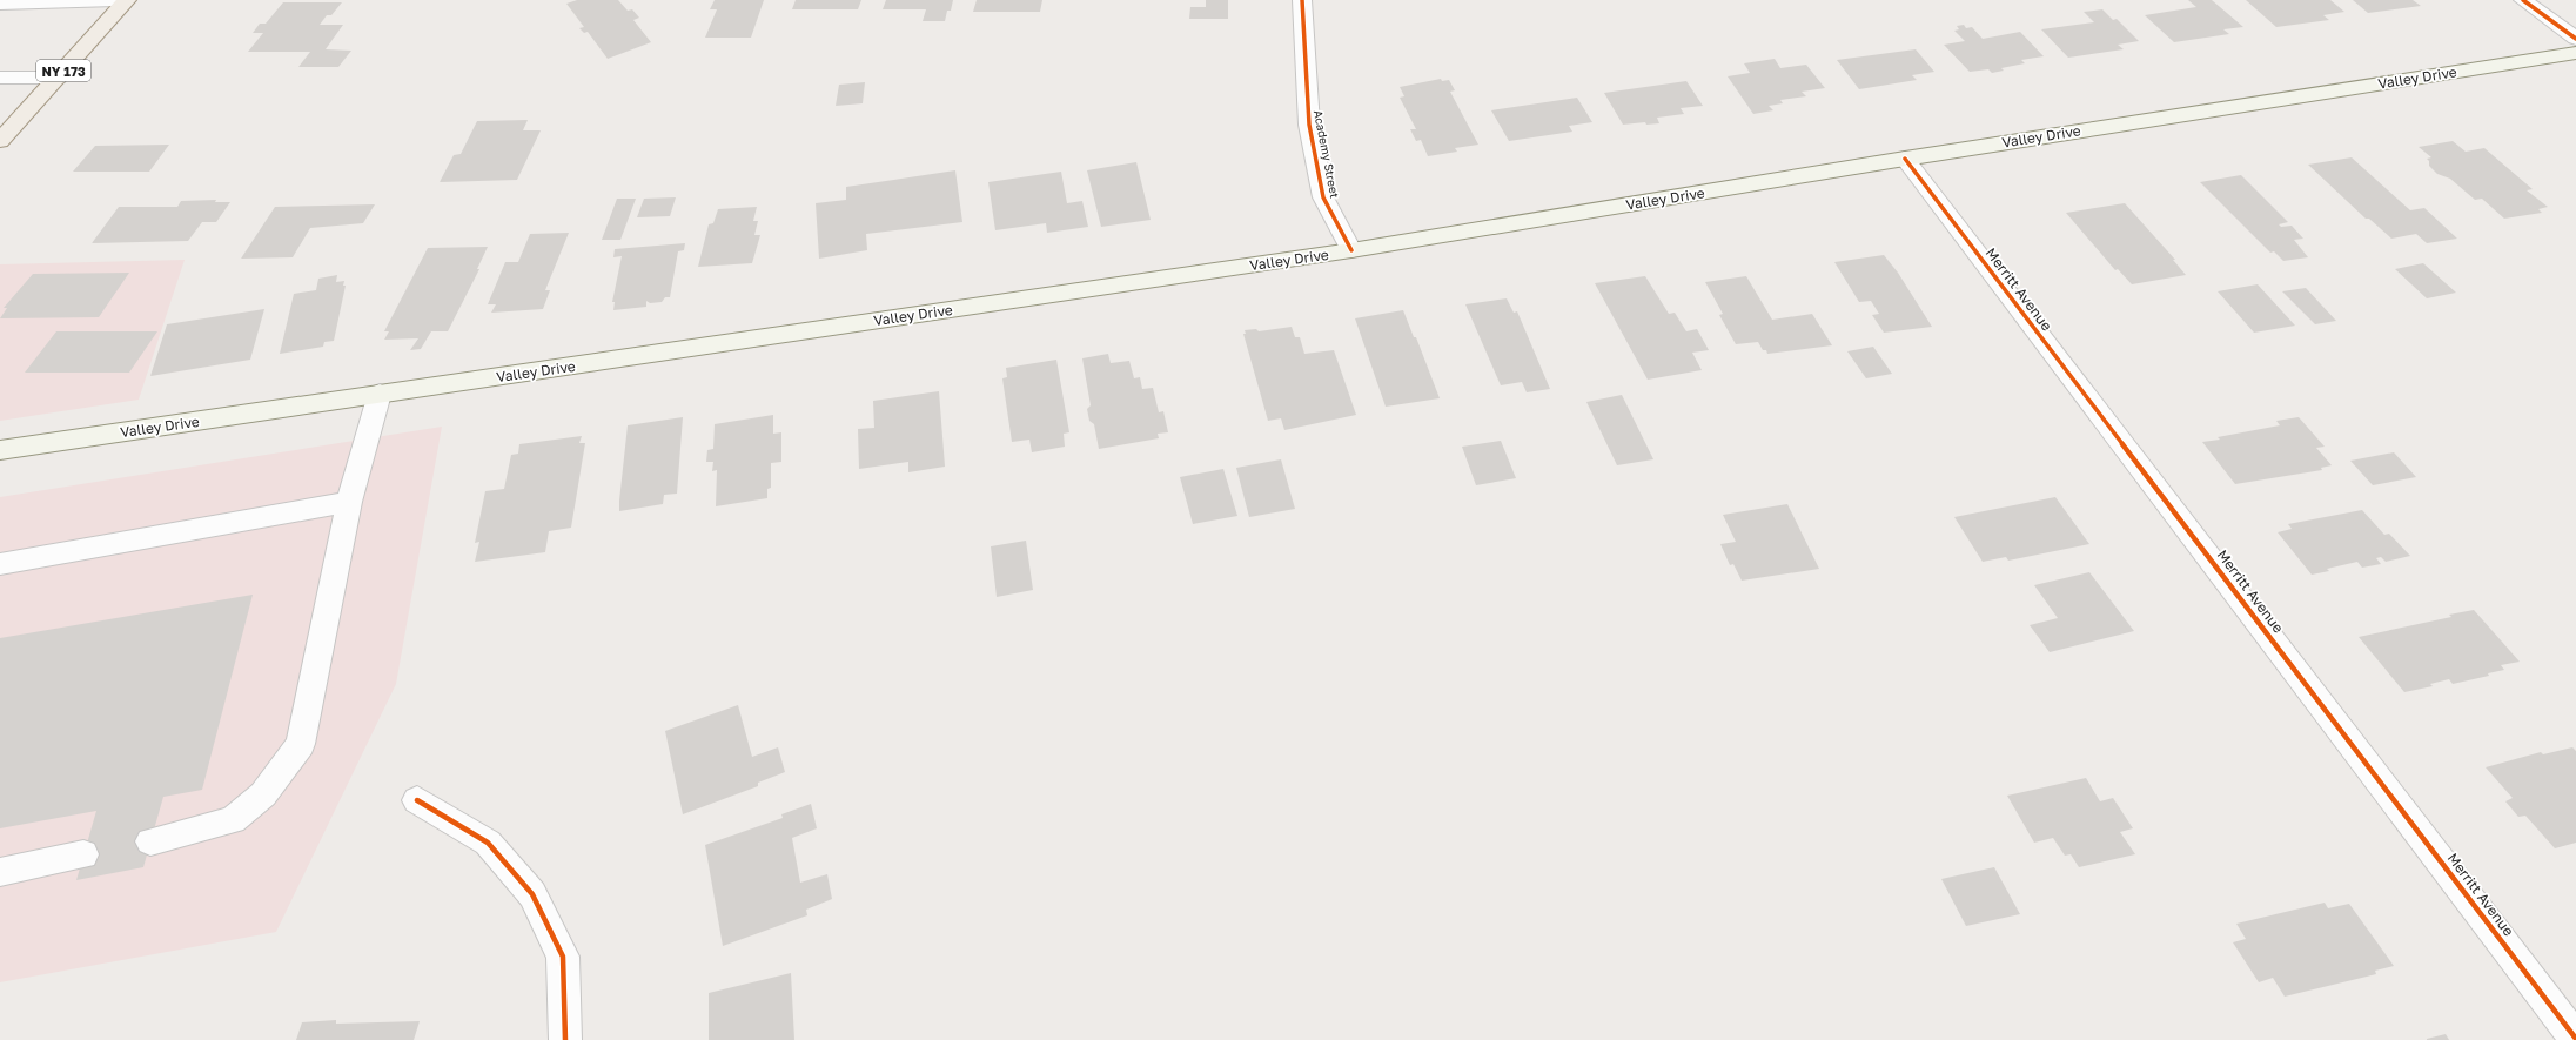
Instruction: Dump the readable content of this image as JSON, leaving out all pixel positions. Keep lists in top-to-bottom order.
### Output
{
  "streets": {
    "main road": ["NY 173", "Valley Drive"],
    "street": ["Academy Street", "Merritt Avenue"]
  },
  "crossings": [
    ["Valley Drive", "Academy Street"],
    ["Valley Drive", "Merritt Avenue"]
  ]
}
